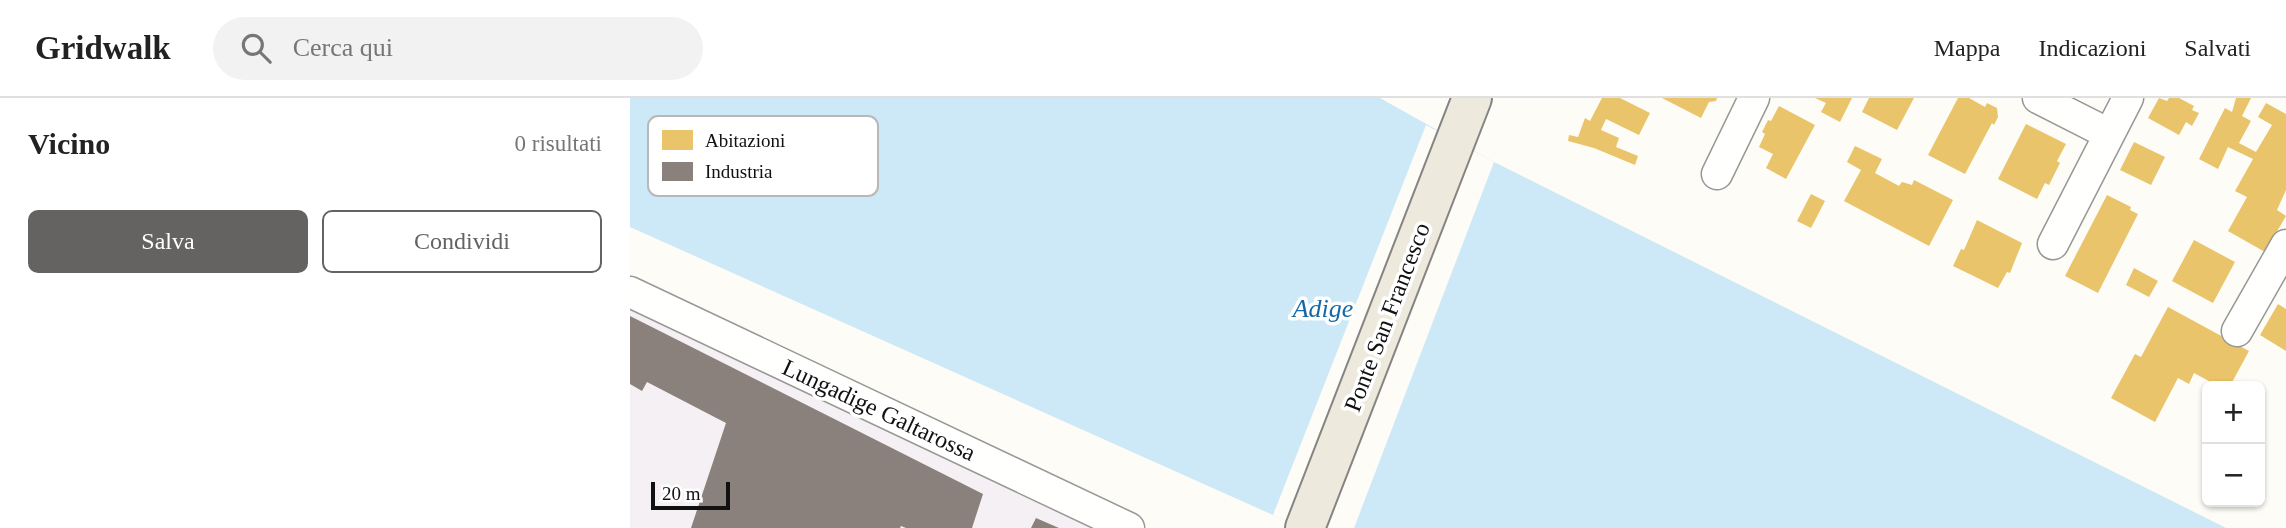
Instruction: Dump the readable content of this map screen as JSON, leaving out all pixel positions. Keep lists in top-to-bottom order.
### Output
{
  "streets": {
    "main road": ["Ponte San Francesco"],
    "street": ["Lungadige Galtarossa"]
  },
  "water": ["Adige"],
  "legend": ["Abitazioni", "Industria"],
  "scale_bar": "20 m",
  "page": {
    "header": "Gridwalk",
    "search": "Cerca qui",
    "nav": ["Mappa", "Indicazioni", "Salvati"],
    "heading": ["Vicino", "0 risultati"],
    "buttons": ["Salva", "Condividi"],
    "map_buttons": ["+", "−"],
    "scale": "20 m"
  }
}
